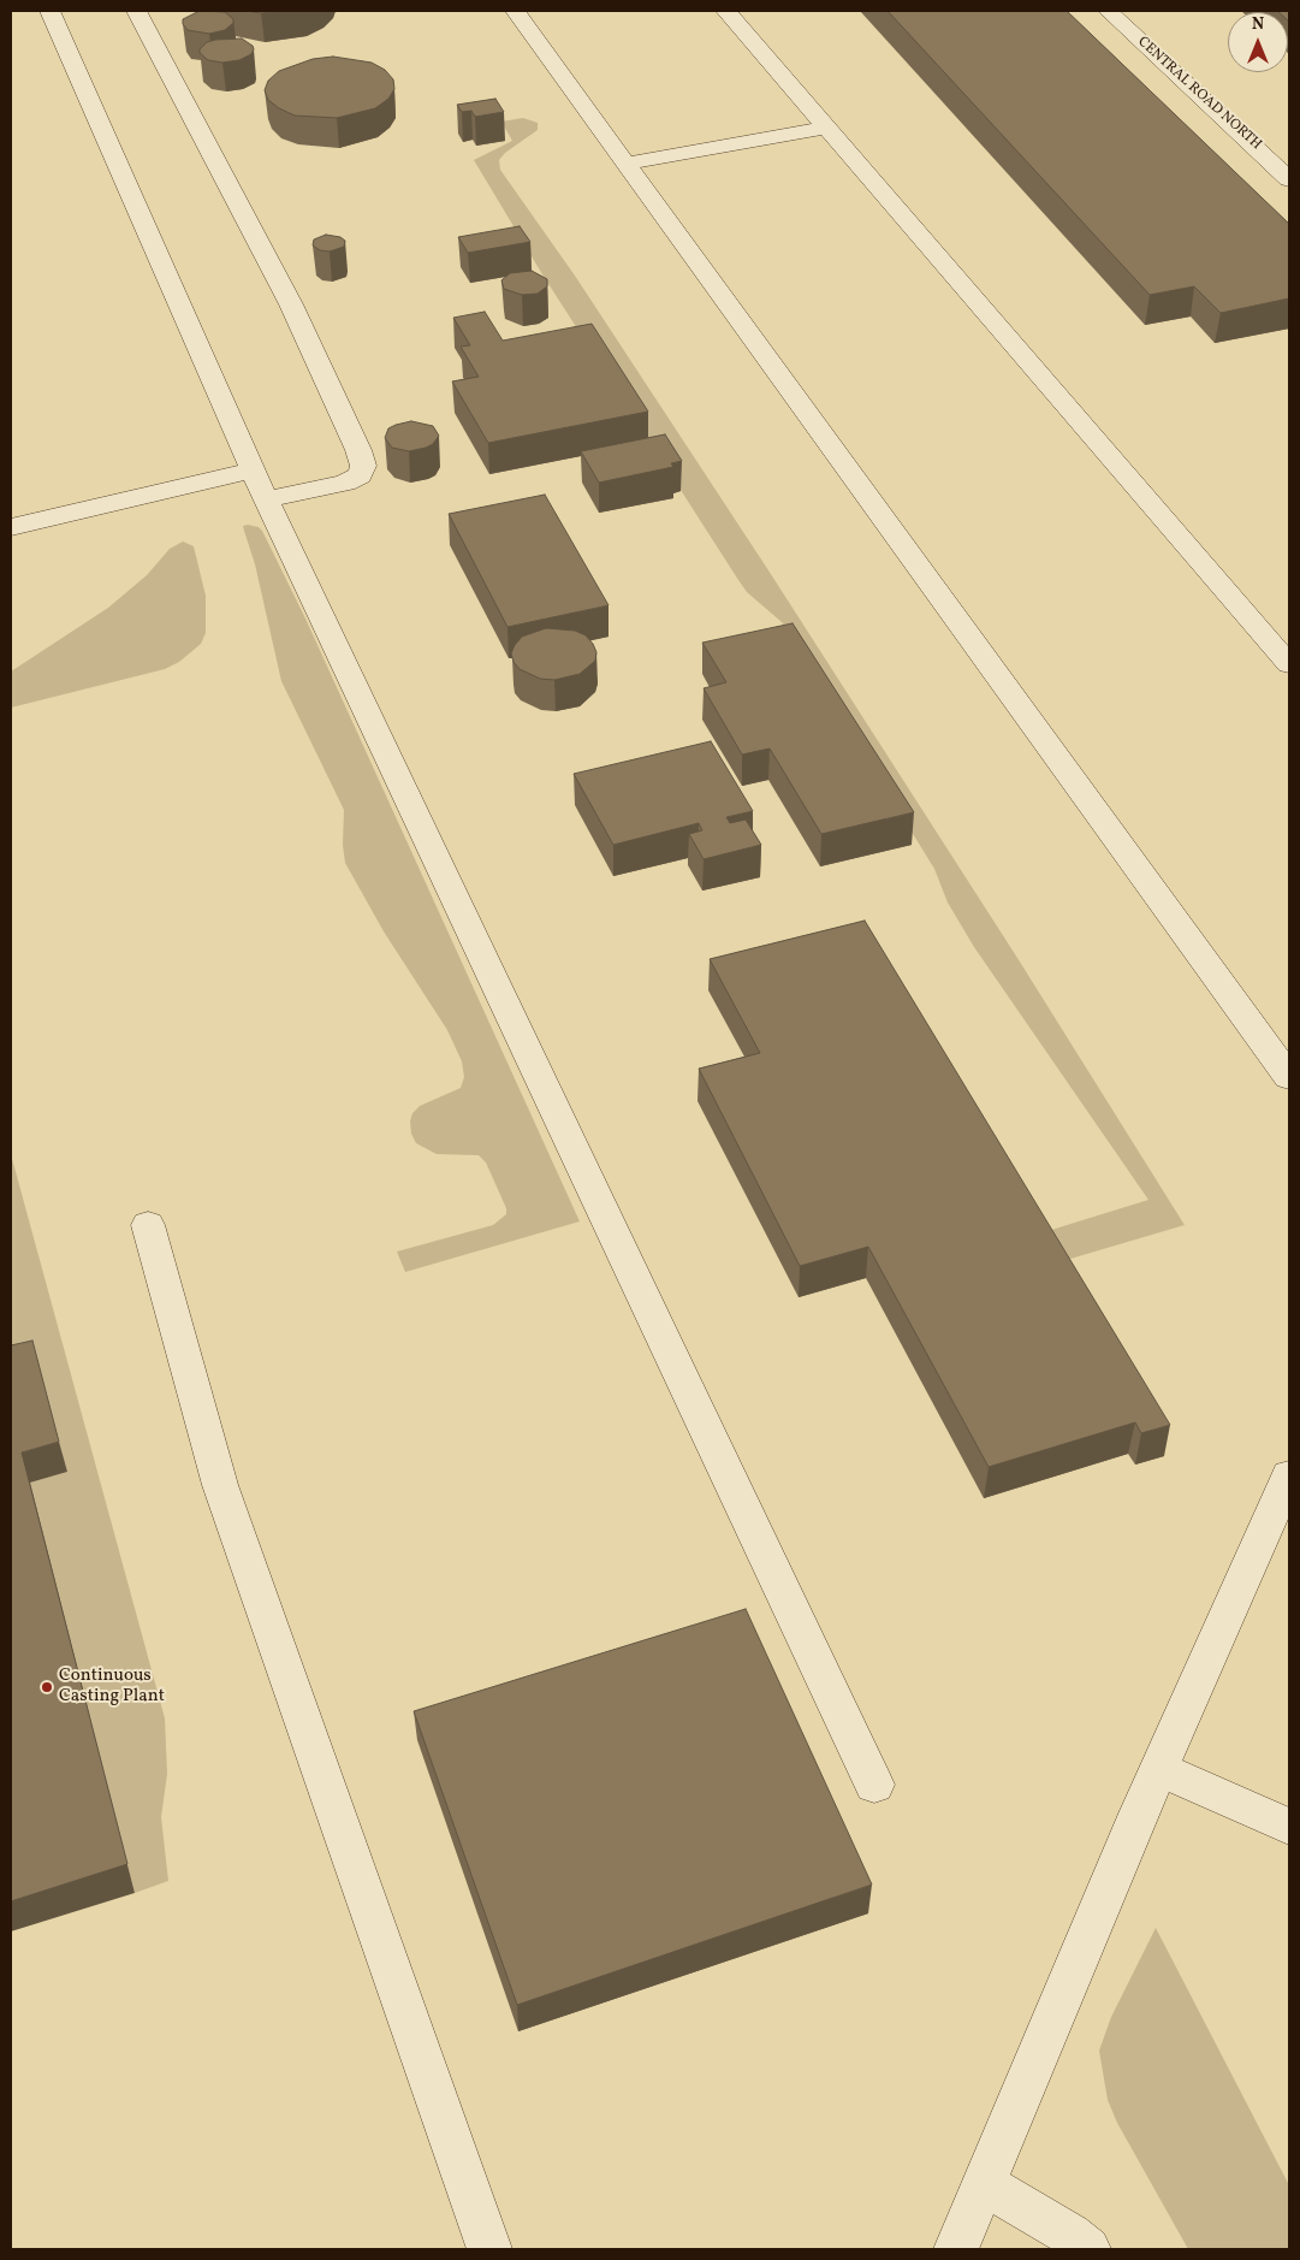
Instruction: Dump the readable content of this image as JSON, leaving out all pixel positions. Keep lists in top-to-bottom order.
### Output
{
  "streets": {
    "lane": ["CENTRAL ROAD NORTH"]
  },
  "places": ["Continuous Casting Plant"],
  "north": "top"
}
